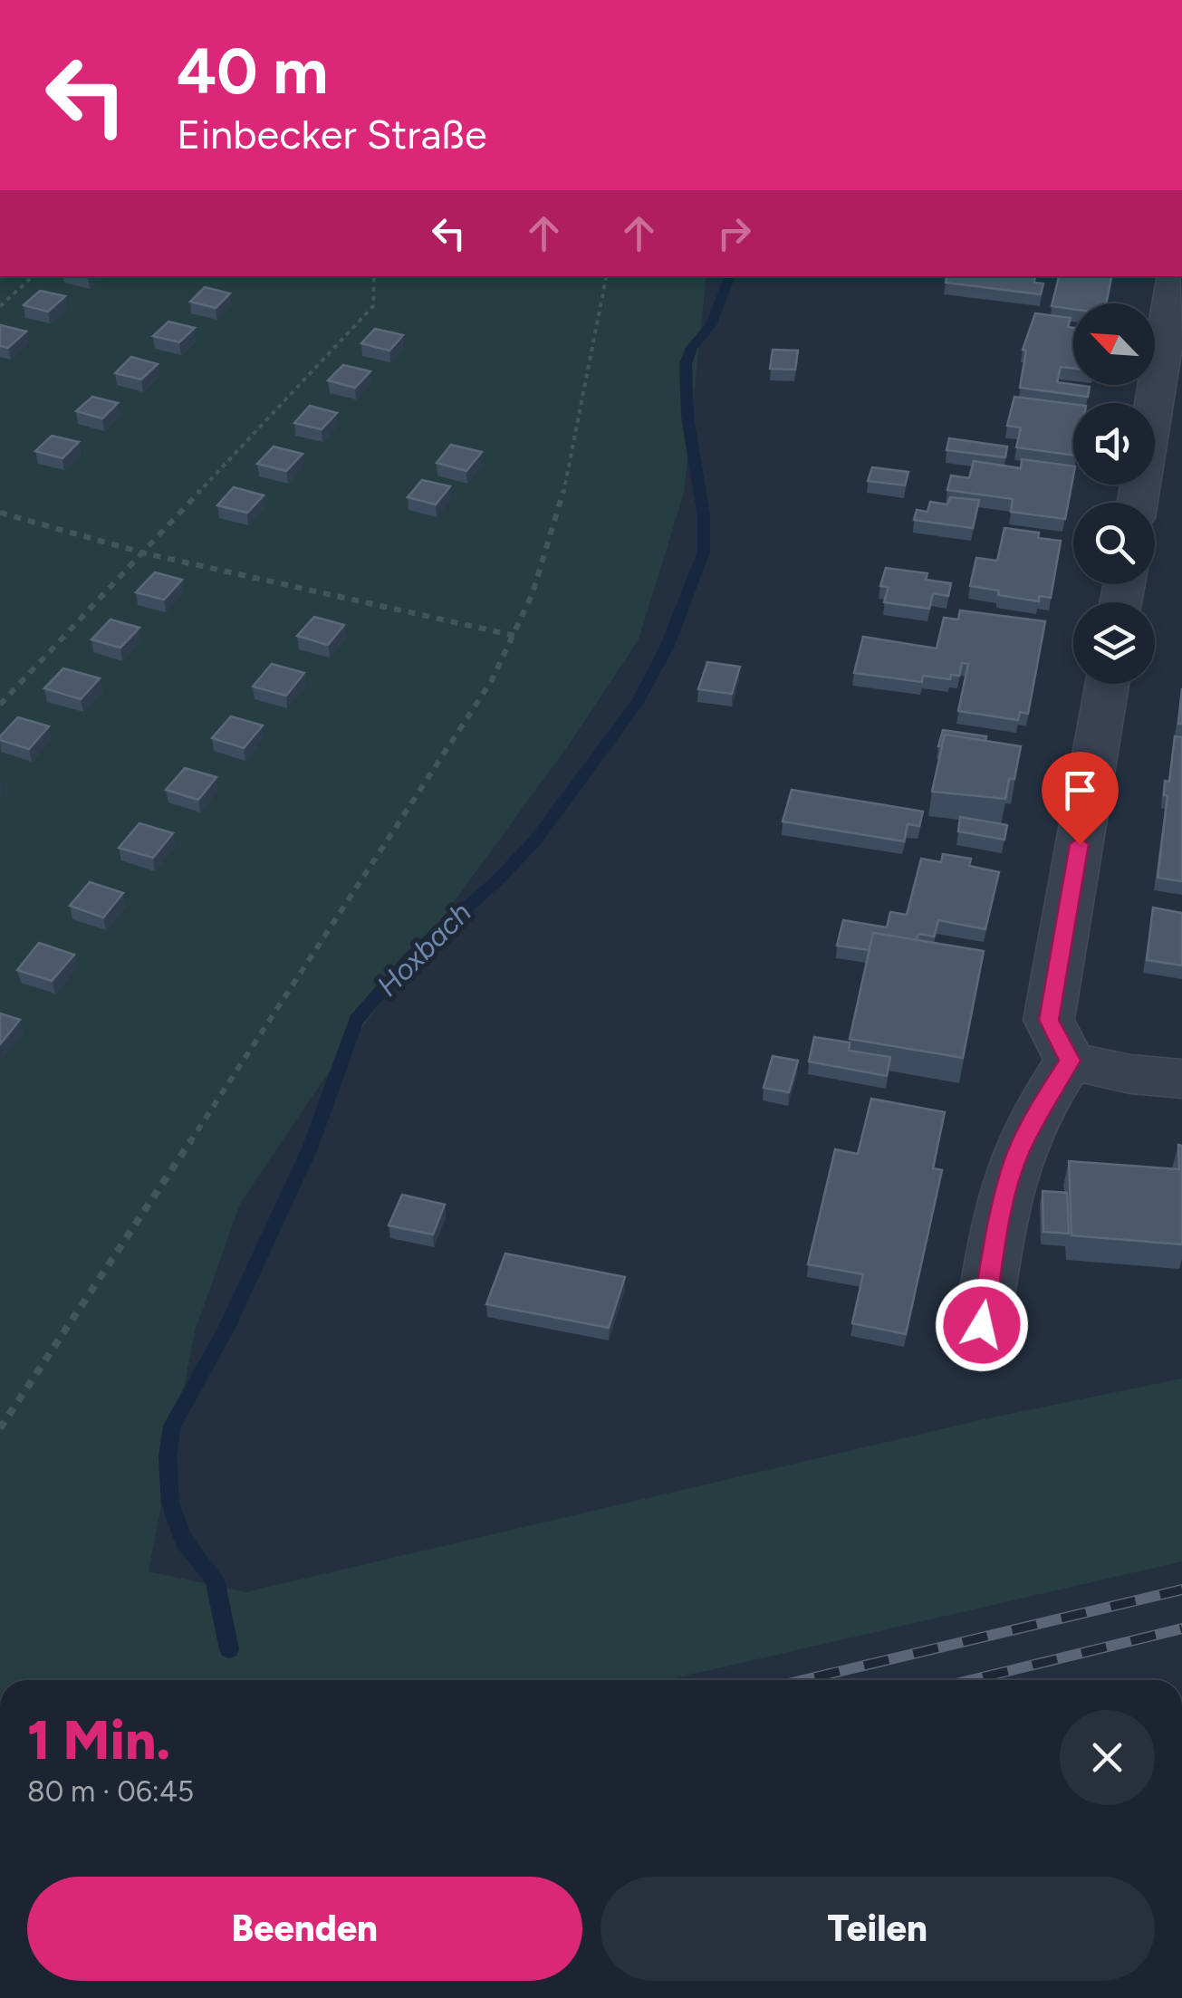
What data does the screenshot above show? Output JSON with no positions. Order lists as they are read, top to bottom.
{
  "water": ["Hoxbach"],
  "north": "top left",
  "page": {
    "turn": ["40 m", "Einbecker Straße"],
    "heading": ["1 Min.", "80 m · 06:45"],
    "buttons": ["Beenden", "Teilen"]
  }
}
